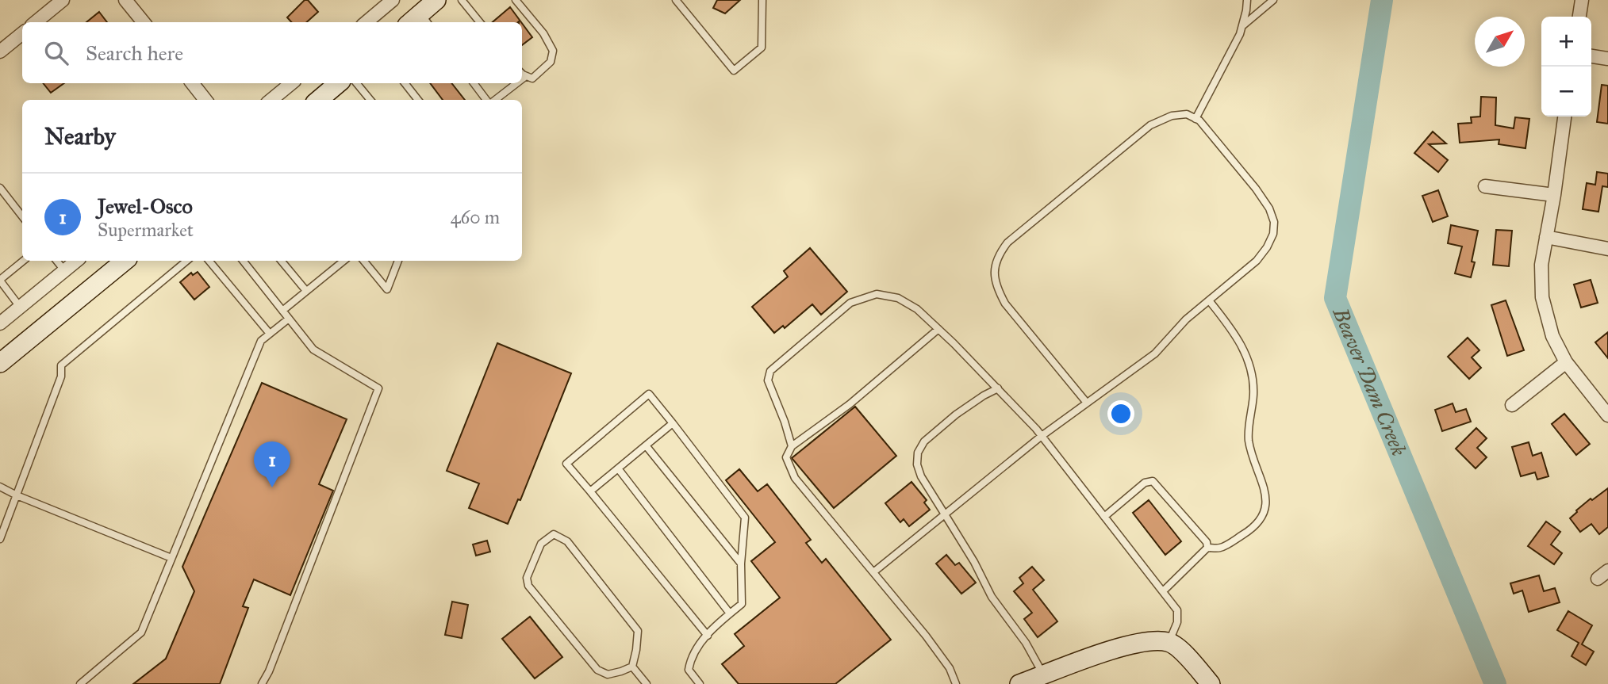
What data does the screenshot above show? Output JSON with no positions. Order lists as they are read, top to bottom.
{
  "water": ["Beaver Dam Creek"],
  "north": "top right",
  "page": {
    "map_buttons": ["+", "−"],
    "search": "Search here",
    "heading": "Nearby",
    "list": [
      {
        "mark": "1",
        "name": "Jewel-Osco",
        "note": "Supermarket",
        "value": "460 m"
      }
    ],
    "pins": "1"
  }
}
